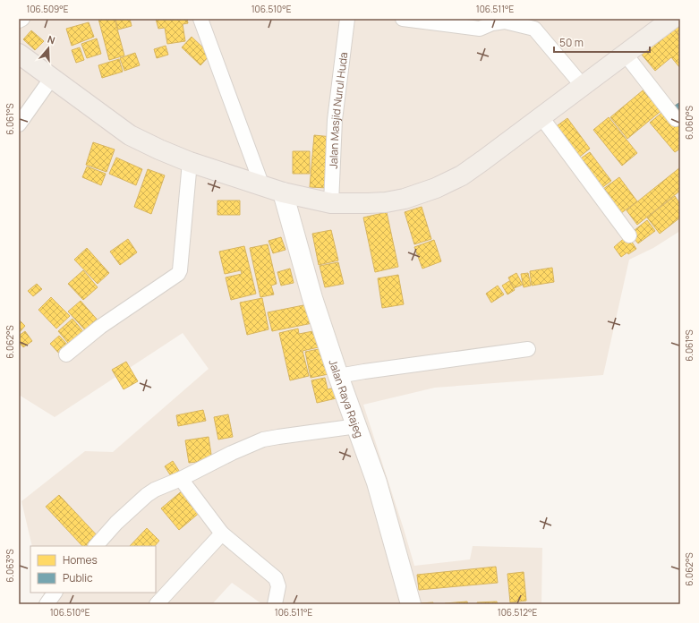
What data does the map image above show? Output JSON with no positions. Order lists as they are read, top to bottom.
{
  "streets": {
    "main road": ["Jalan Raya Rajeg"],
    "street": ["Jalan Masjid Nurul Huda"]
  },
  "legend": ["Homes", "Public"],
  "scale_bar": "50 m",
  "north": "top",
  "coordinates": [
    "106.509°E",
    "106.510°E",
    "106.511°E",
    "6.061°S",
    "6.060°S",
    "6.062°S",
    "6.063°S",
    "106.512°E"
  ]
}
